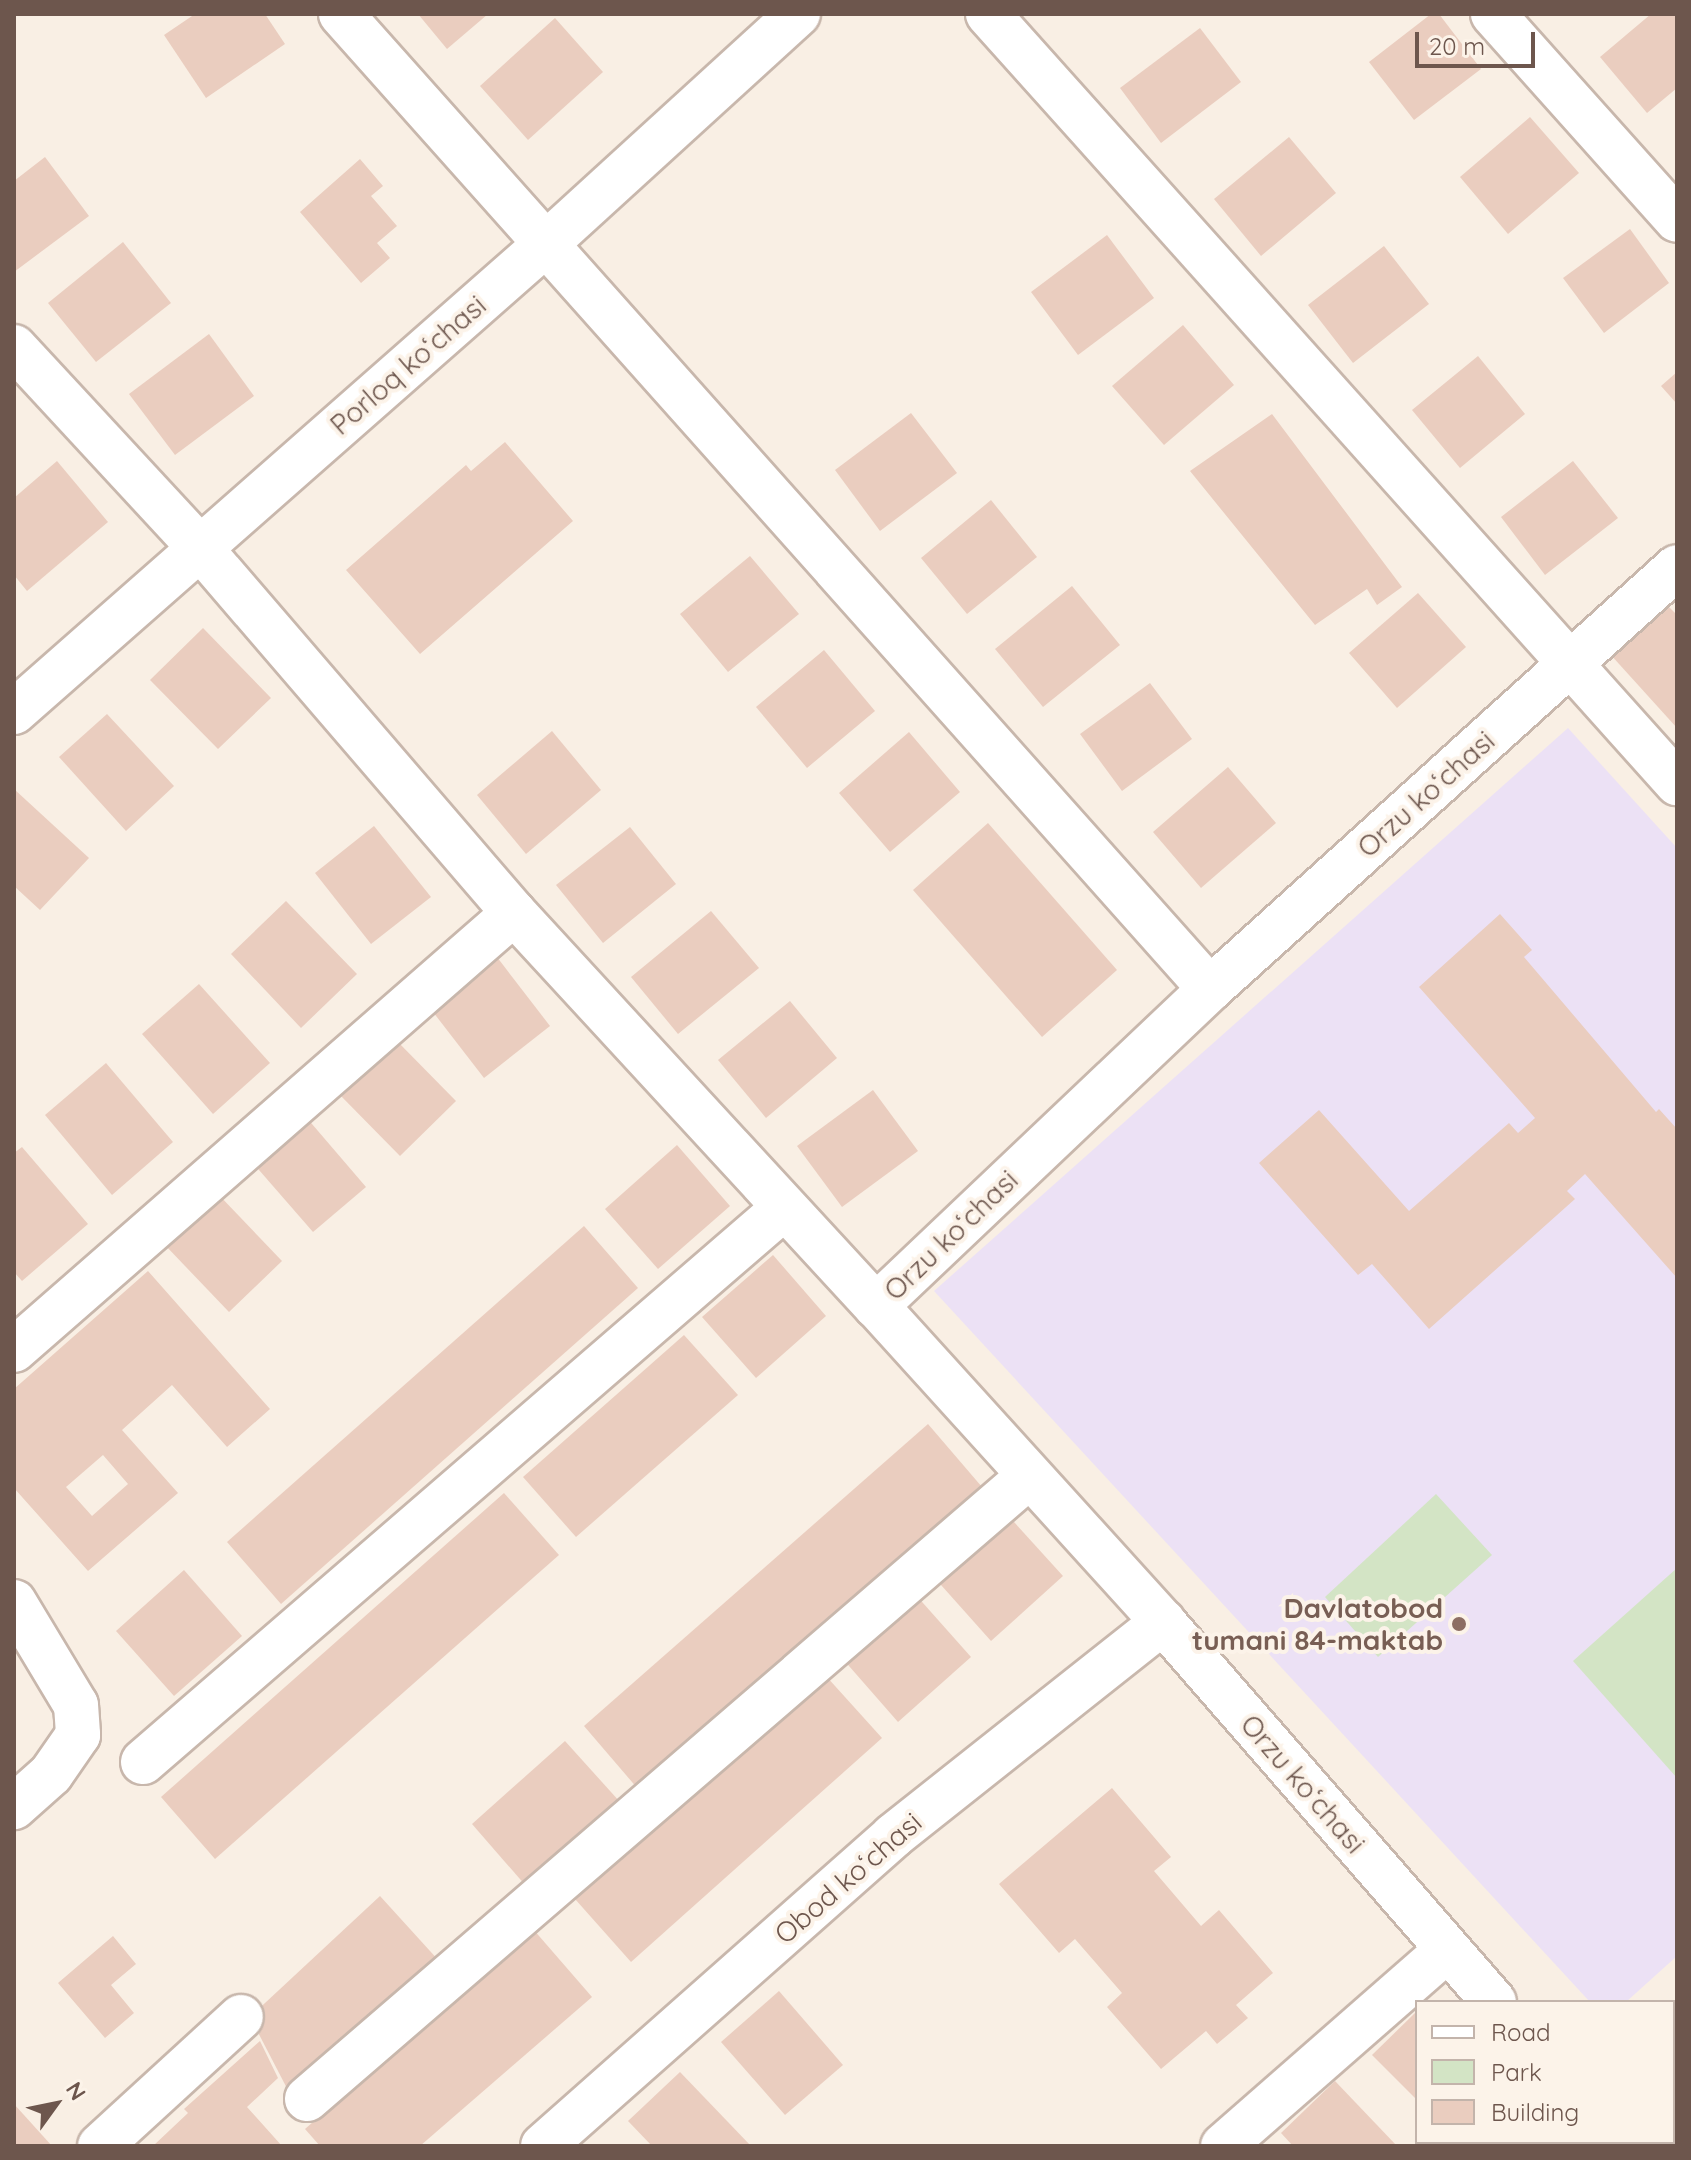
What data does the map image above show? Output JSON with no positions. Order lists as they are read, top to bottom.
{
  "streets": {
    "street": ["Porloq koʻchasi", "Orzu koʻchasi", "Obod koʻchasi"]
  },
  "crossings": [
    ["Orzu koʻchasi", "Obod koʻchasi"]
  ],
  "places": ["Davlatobod tumani 84-maktab"],
  "legend": ["Road", "Park", "Building"],
  "scale_bar": "20 m",
  "north": "top right"
}
